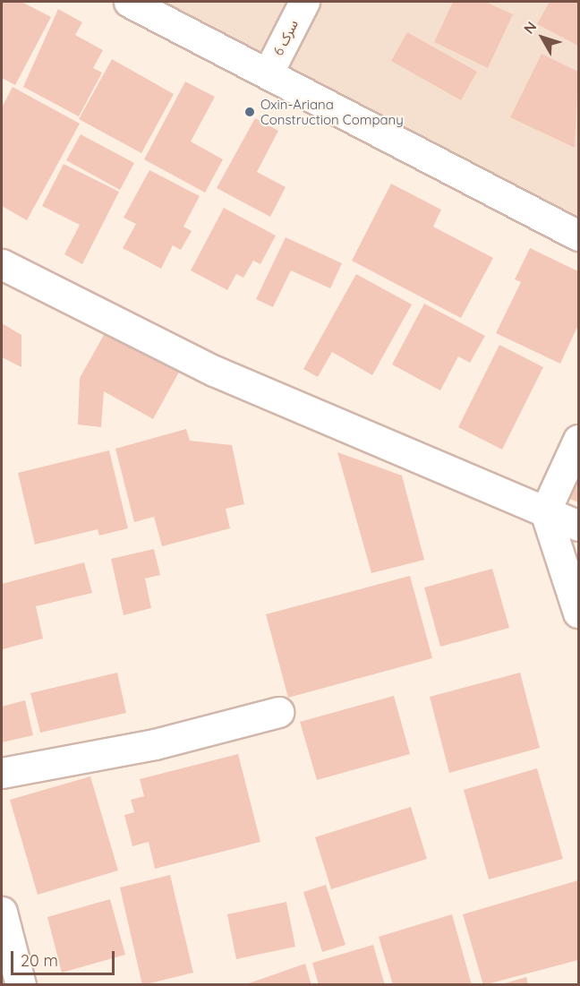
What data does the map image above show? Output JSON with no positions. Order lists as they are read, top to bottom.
{
  "streets": {
    "street": ["سرک 6"]
  },
  "places": ["Oxin-Ariana Construction Company"],
  "scale_bar": "20 m",
  "north": "top left"
}
